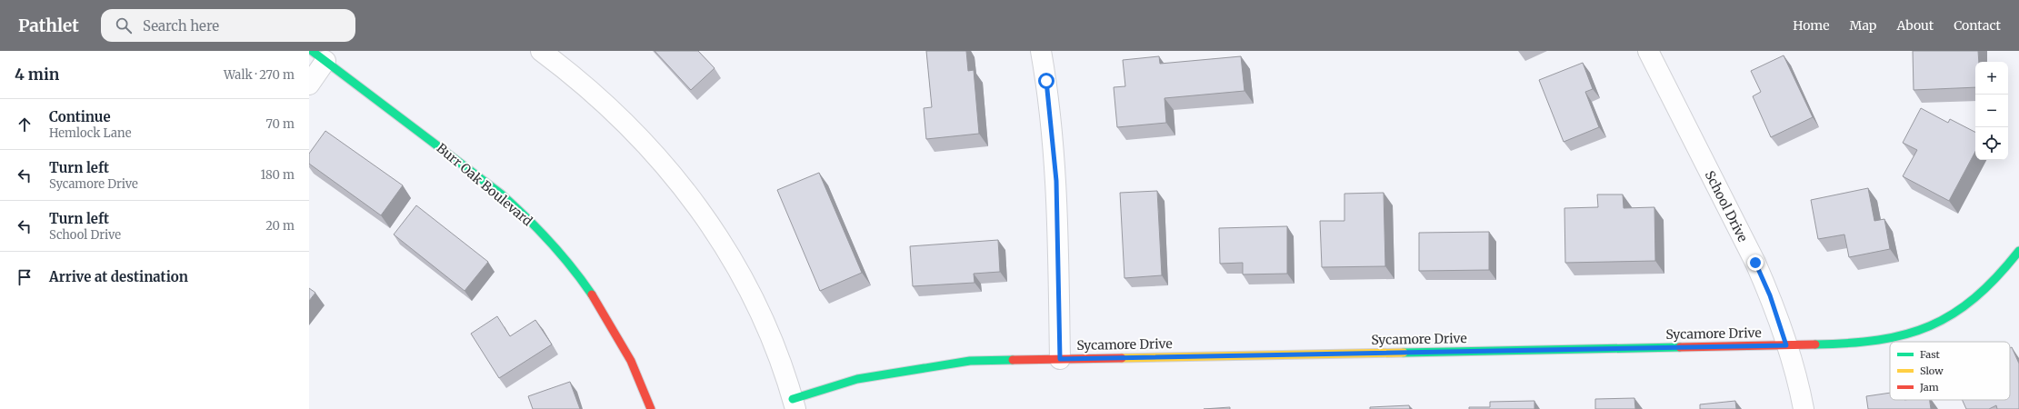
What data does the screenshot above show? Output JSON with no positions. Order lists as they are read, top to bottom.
{
  "streets": {
    "street": ["Burr Oak Boulevard", "School Drive", "Sycamore Drive"]
  },
  "crossings": [
    ["School Drive", "Sycamore Drive"]
  ],
  "legend": ["Fast", "Slow", "Jam"],
  "page": {
    "header": "Pathlet",
    "search": "Search here",
    "nav": [
      "Home",
      "Map",
      "About",
      "Contact"
    ],
    "heading": ["4 min", "Walk · 270 m"],
    "map_buttons": ["+", "−"],
    "list": [
      ["Continue", "Hemlock Lane", "70 m"],
      ["Turn left", "Sycamore Drive", "180 m"],
      ["Turn left", "School Drive", "20 m"],
      "Arrive at destination"
    ]
  }
}
